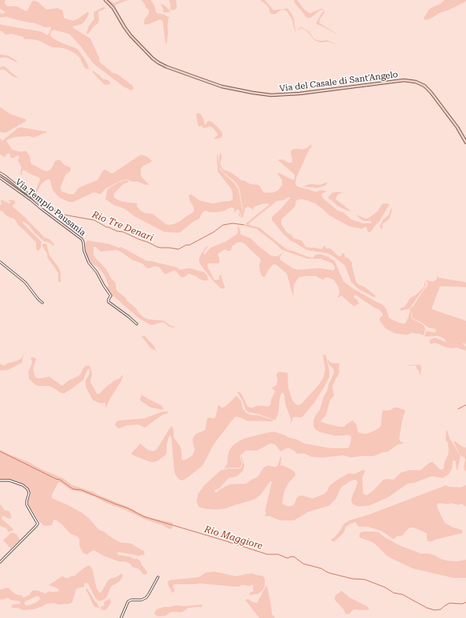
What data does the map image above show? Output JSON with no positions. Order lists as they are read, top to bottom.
{
  "streets": {
    "main road": ["Via del Casale di Sant'Angelo"],
    "street": ["Via Tempio Pausania"]
  },
  "water": ["Rio Tre Denari", "Rio Maggiore"]
}
